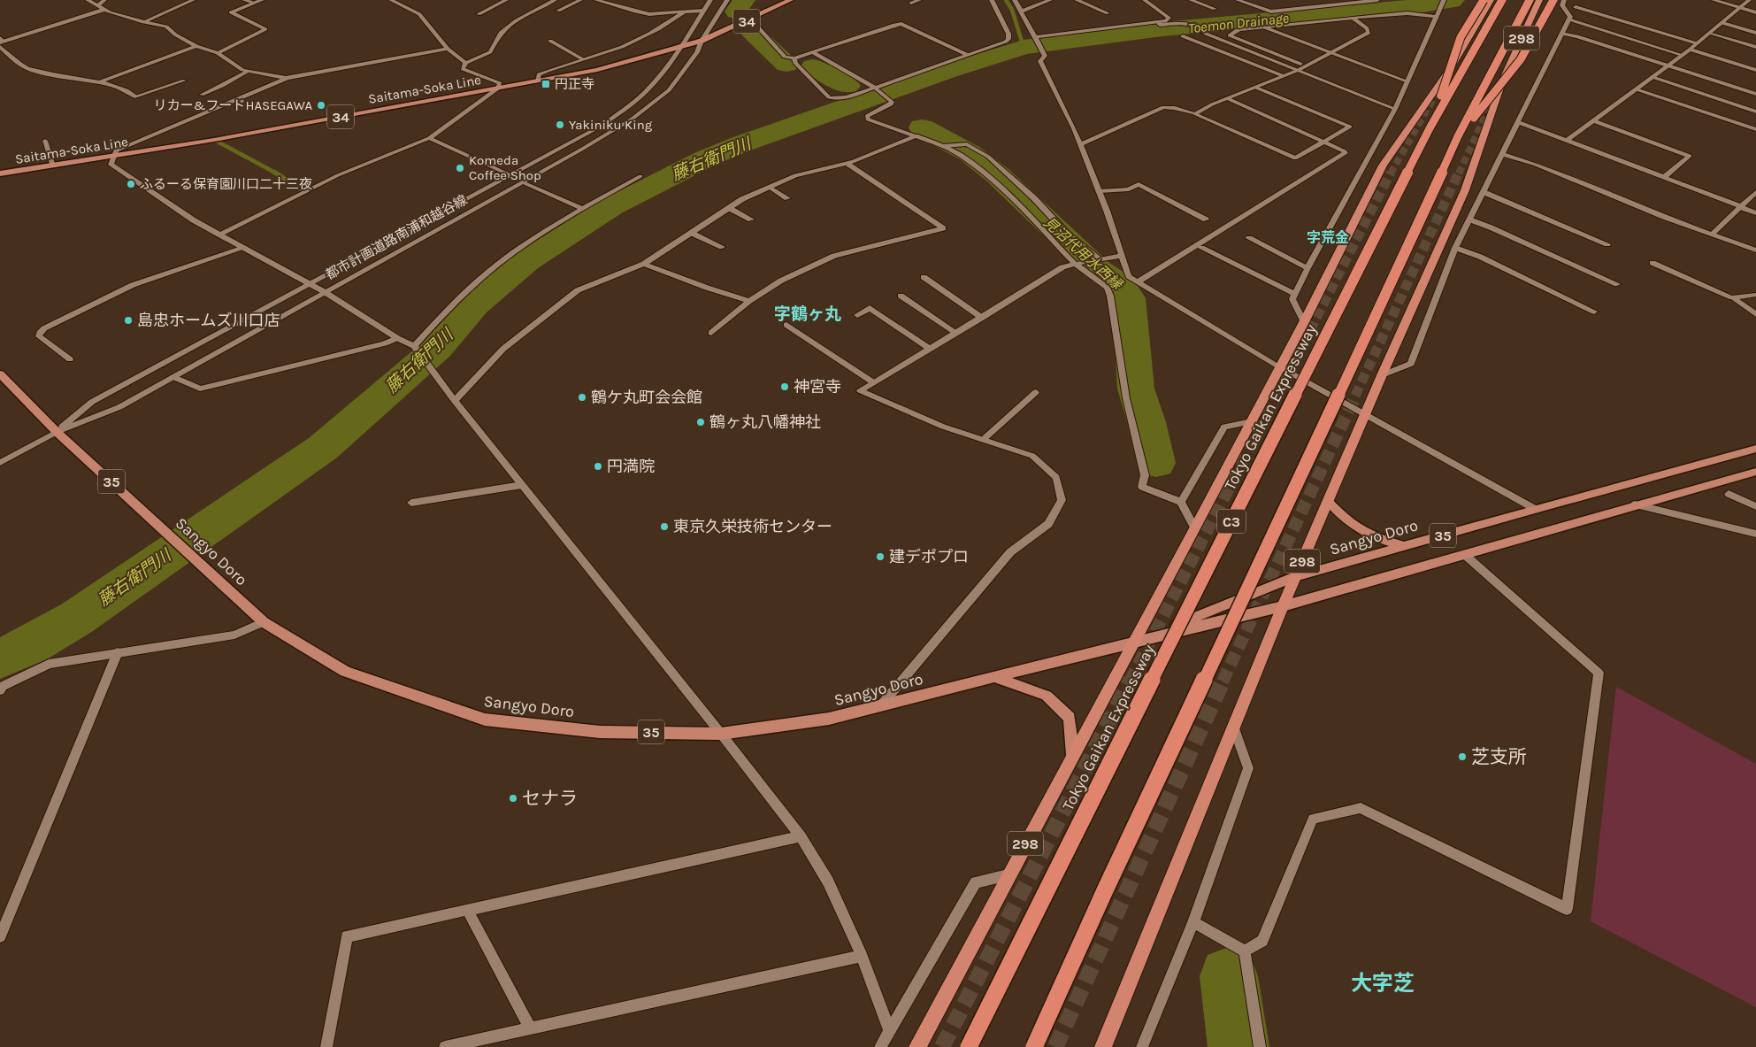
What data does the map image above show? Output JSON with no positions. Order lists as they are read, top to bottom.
{
  "streets": {
    "highway": ["298", "Tokyo Gaikan Expressway", "C3"],
    "main road": [
      "34",
      "Saitama-Soka Line",
      "35",
      "Sangyo Doro"
    ],
    "street": ["都市計画道路南浦和越谷線"]
  },
  "crossings": [
    ["298", "Sangyo Doro"],
    ["Saitama-Soka Line", "都市計画道路南浦和越谷線"],
    ["都市計画道路南浦和越谷線", "Sangyo Doro"]
  ],
  "districts": ["字荒金", "字鶴ヶ丸", "大字芝"],
  "water": ["Toemon Drainage", "藤右衛門川", "見沼代用水西縁"],
  "places": {
    "transit": ["円正寺"],
    "other": [
      "リカー&フードHASEGAWA",
      "Yakiniku King",
      "Komeda Coffee Shop",
      "ふるーる保育園川口二十三夜",
      "島忠ホームズ川口店",
      "神宮寺",
      "鶴ケ丸町会会館",
      "鶴ヶ丸八幡神社",
      "円満院",
      "東京久栄技術センター",
      "建デポプロ",
      "芝支所",
      "セナラ"
    ]
  }
}
